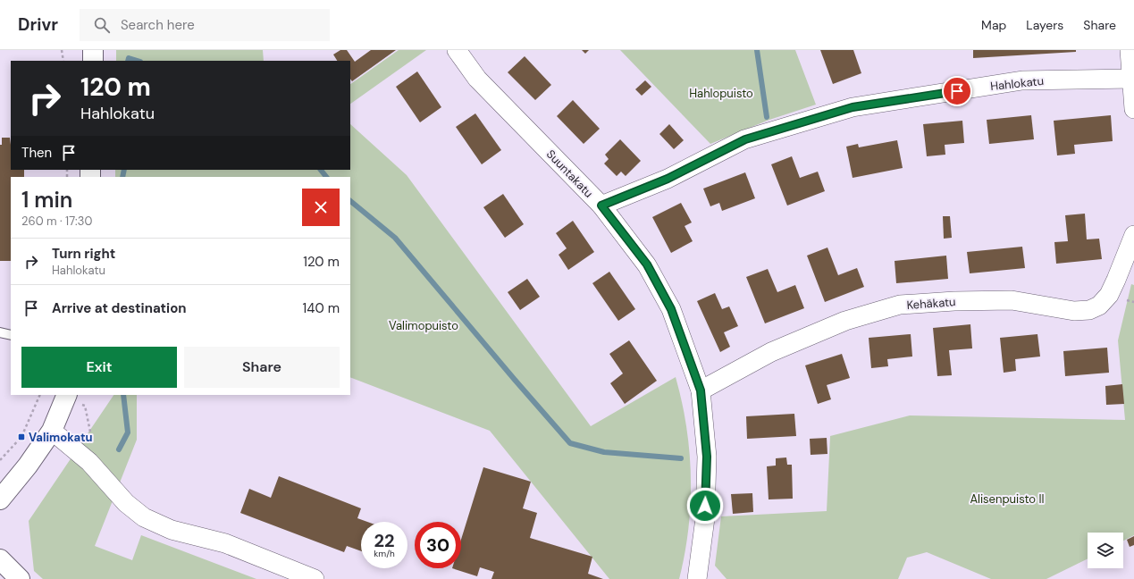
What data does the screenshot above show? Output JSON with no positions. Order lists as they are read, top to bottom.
{
  "streets": {
    "street": ["Hahlokatu", "Suuntakatu", "Kehäkatu"]
  },
  "crossings": [
    ["Hahlokatu", "Suuntakatu"],
    ["Suuntakatu", "Kehäkatu"]
  ],
  "parks": ["Hahlopuisto", "Valimopuisto", "Alisenpuisto II"],
  "places": {
    "transit": ["Valimokatu"]
  },
  "page": {
    "header": "Drivr",
    "search": "Search here",
    "nav": ["Map", "Layers", "Share"],
    "turn": ["120 m", "Hahlokatu"],
    "then": "Then",
    "heading": ["1 min", "260 m · 17:30"],
    "list": [
      {
        "name": "Turn right",
        "note": "Hahlokatu",
        "value": "120 m"
      },
      {
        "name": "Arrive at destination",
        "value": "140 m"
      }
    ],
    "buttons": ["Exit", "Share"],
    "speed": "22 km/h",
    "limit": "30"
  }
}
